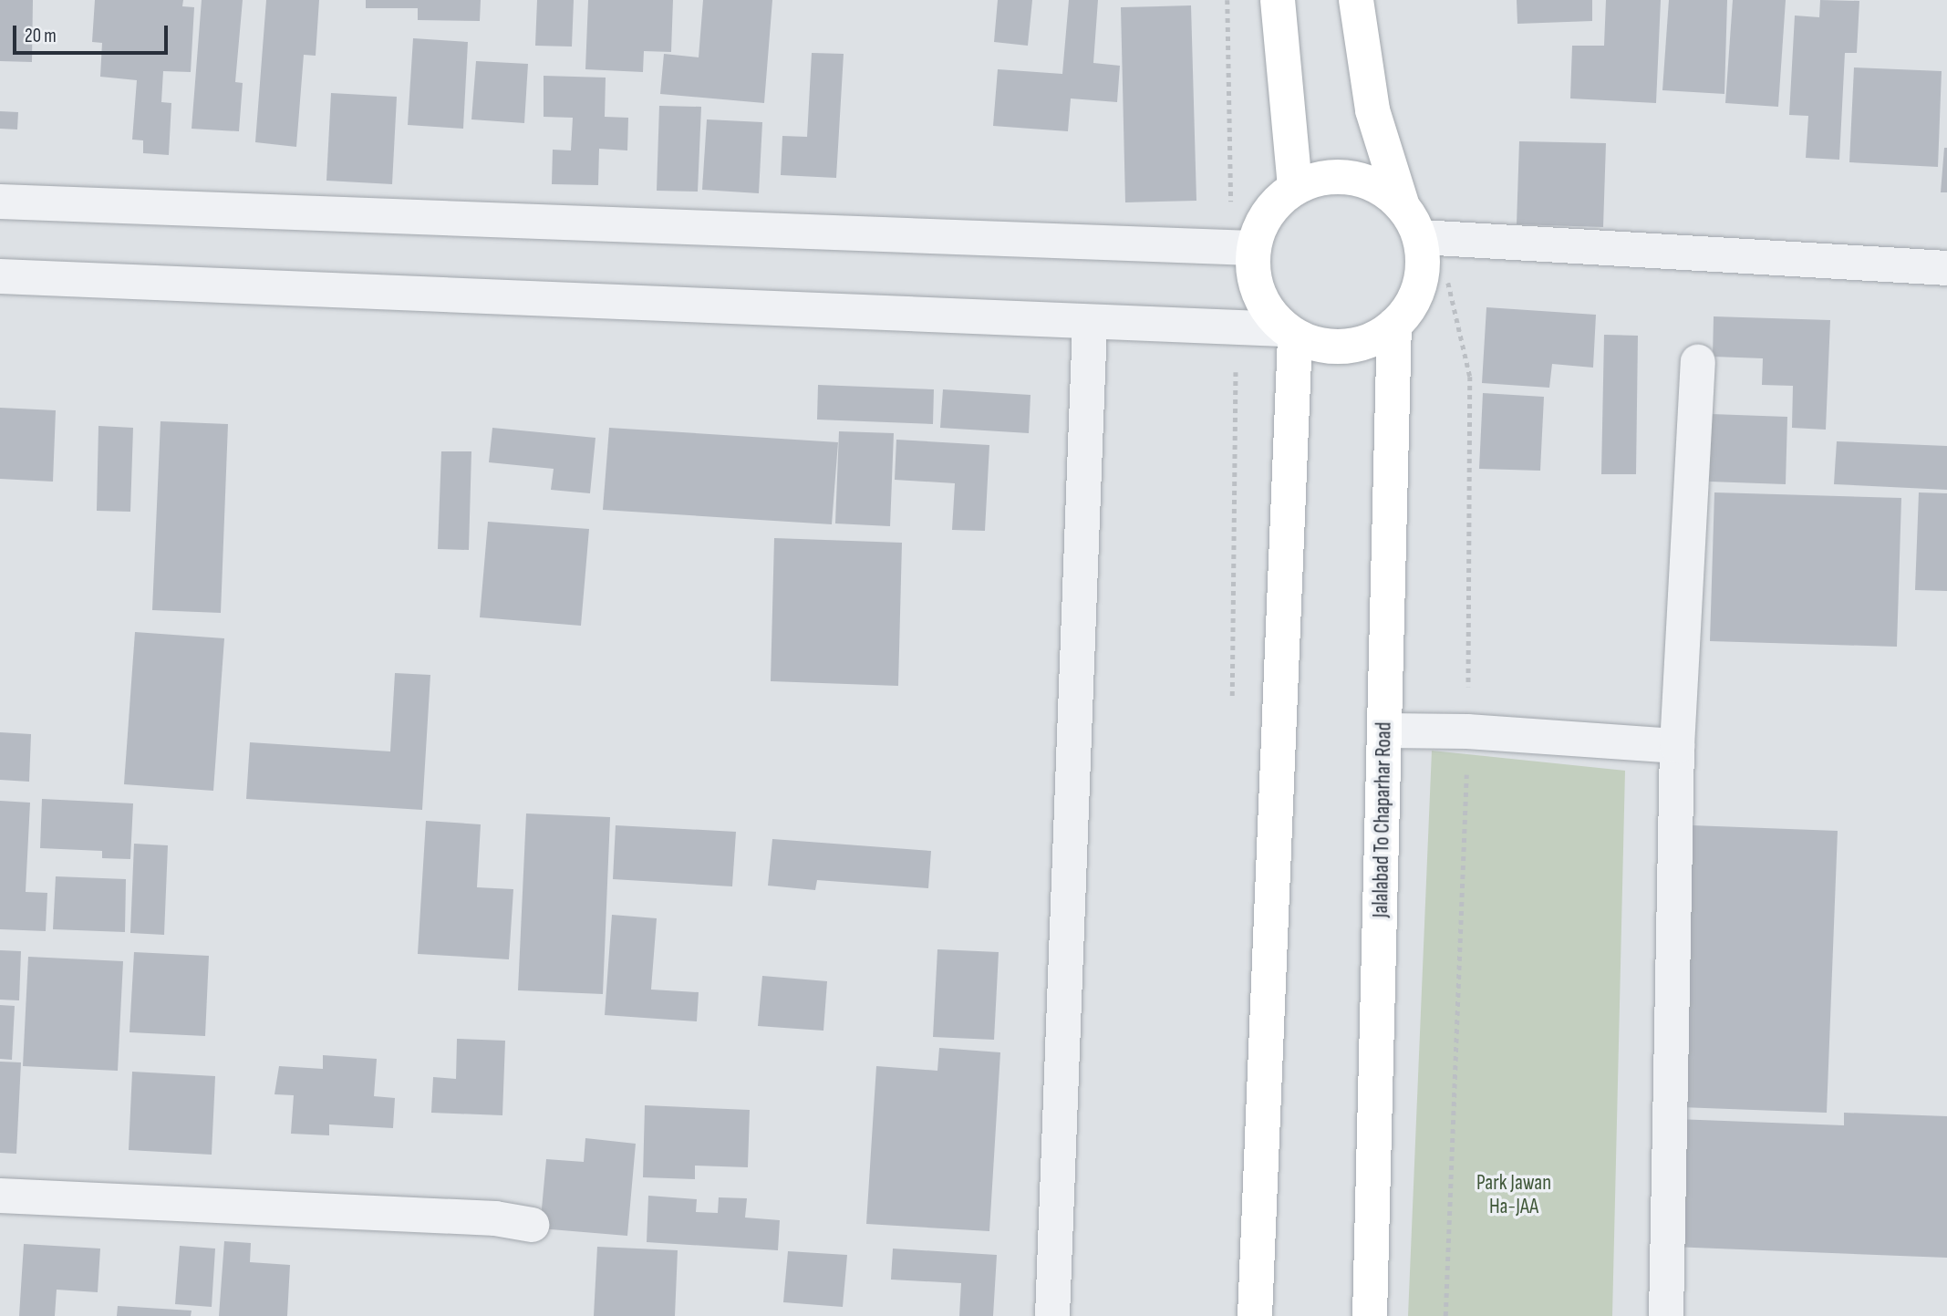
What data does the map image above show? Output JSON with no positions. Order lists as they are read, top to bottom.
{
  "streets": {
    "main road": ["Jalalabad To Chaparhar Road"]
  },
  "parks": ["Park Jawan Ha-JAA"],
  "scale_bar": "20 m"
}
